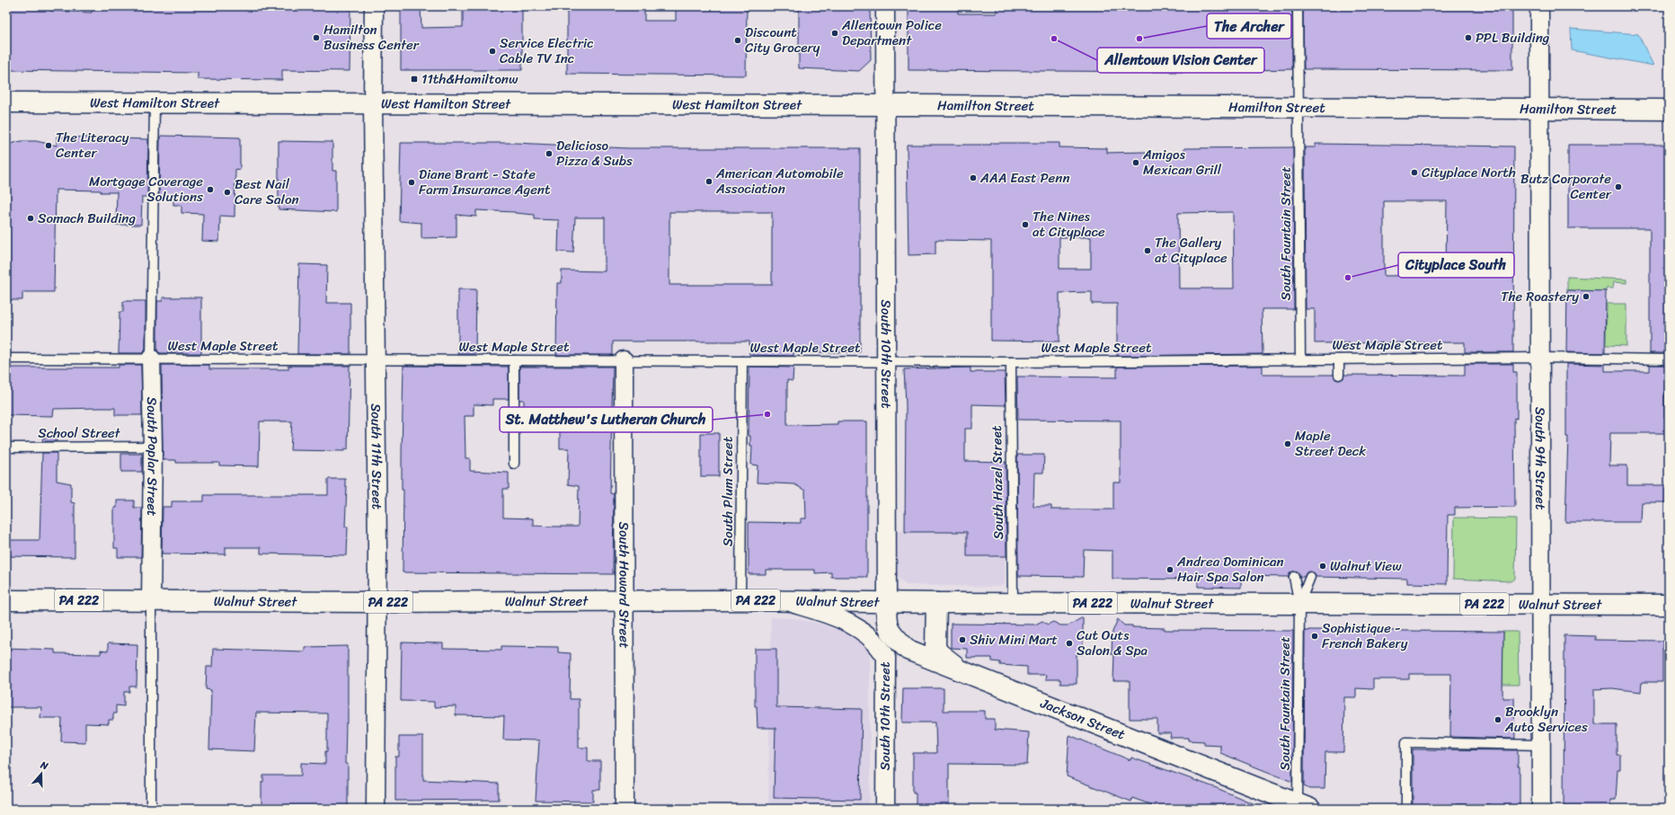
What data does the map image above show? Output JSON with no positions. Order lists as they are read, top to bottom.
{
  "streets": {
    "main road": [
      "West Hamilton Street",
      "Hamilton Street",
      "PA 222",
      "Walnut Street",
      "Jackson Street"
    ],
    "street": [
      "South 10th Street",
      "South Poplar Street",
      "South 11th Street",
      "South 9th Street",
      "South Howard Street"
    ],
    "lane": [
      "South Fountain Street",
      "West Maple Street",
      "School Street",
      "South Hazel Street",
      "South Plum Street"
    ]
  },
  "crossings": [
    ["West Hamilton Street", "Hamilton Street"],
    ["West Hamilton Street", "South 10th Street"],
    ["West Hamilton Street", "South Poplar Street"],
    ["West Hamilton Street", "South 11th Street"],
    ["Hamilton Street", "South Fountain Street"],
    ["Hamilton Street", "South 10th Street"],
    ["Hamilton Street", "South 9th Street"],
    ["South Fountain Street", "West Maple Street"],
    ["South Fountain Street", "Walnut Street"],
    ["South Fountain Street", "Jackson Street"],
    ["West Maple Street", "South 10th Street"],
    ["West Maple Street", "South Poplar Street"],
    ["West Maple Street", "South 11th Street"],
    ["West Maple Street", "South 9th Street"],
    ["West Maple Street", "South Hazel Street"],
    ["West Maple Street", "South Plum Street"],
    ["West Maple Street", "South Howard Street"],
    ["South 10th Street", "Walnut Street"],
    ["South 10th Street", "Jackson Street"],
    ["School Street", "South Poplar Street"],
    ["South Poplar Street", "Walnut Street"],
    ["South 11th Street", "Walnut Street"],
    ["South 9th Street", "Walnut Street"],
    ["South Hazel Street", "Walnut Street"],
    ["South Plum Street", "Walnut Street"],
    ["South Howard Street", "Walnut Street"],
    ["Walnut Street", "Jackson Street"]
  ],
  "places": {
    "other": [
      "Allentown Police Department",
      "Hamilton Business Center",
      "PPL Building",
      "Allentown Vision Center",
      "The Archer",
      "Discount City Grocery",
      "Service Electric Cable TV Inc",
      "The Literacy Center",
      "Delicioso Pizza & Subs",
      "Amigos Mexican Grill",
      "Cityplace North",
      "AAA East Penn",
      "American Automobile Association",
      "Diane Brant - State Farm Insurance Agent",
      "Butz Corporate Center",
      "Mortgage Coverage Solutions",
      "Best Nail Care Salon",
      "Somach Building",
      "The Nines at Cityplace",
      "The Gallery at Cityplace",
      "Cityplace South",
      "The Roastery",
      "St. Matthew's Lutheran Church",
      "Maple Street Deck",
      "Walnut View",
      "Andrea Dominican Hair Spa Salon",
      "Sophistique - French Bakery",
      "Shiv Mini Mart",
      "Cut Outs Salon & Spa",
      "Brooklyn Auto Services"
    ],
    "transit": ["11th&Hamiltonw"]
  },
  "north": "top"
}
